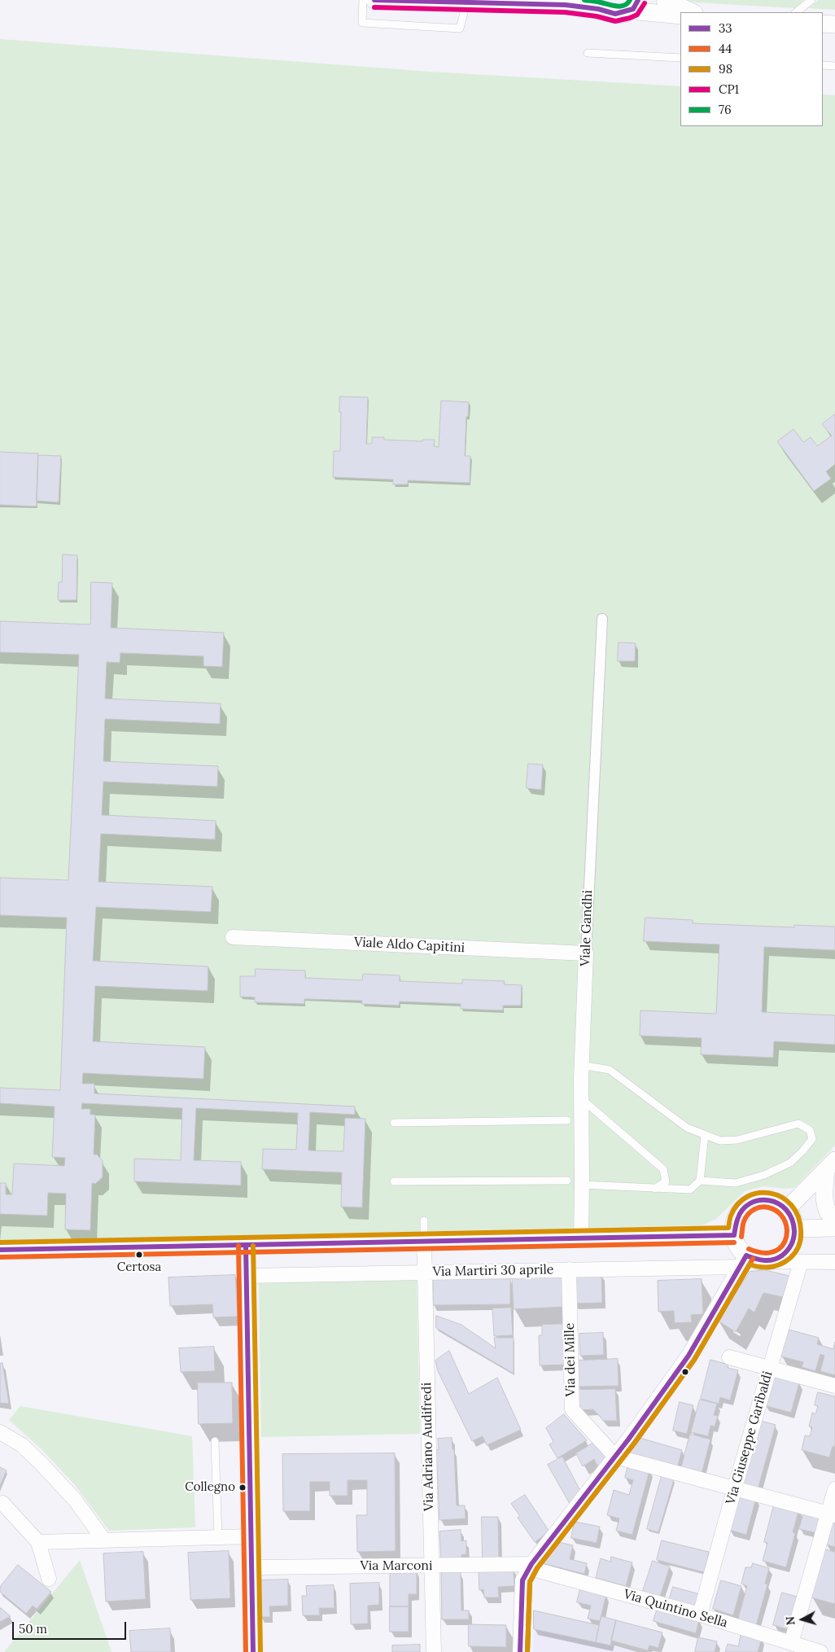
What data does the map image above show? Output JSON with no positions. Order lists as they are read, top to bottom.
{
  "streets": {
    "street": [
      "Viale Gandhi",
      "Viale Aldo Capitini",
      "Via Martiri 30 aprile",
      "Via dei Mille",
      "Via Giuseppe Garibaldi",
      "Via Adriano Audifredi",
      "Via Marconi",
      "Via Quintino Sella"
    ]
  },
  "crossings": [
    ["Viale Gandhi", "Viale Aldo Capitini"],
    ["Via Martiri 30 aprile", "Via dei Mille"],
    ["Via Martiri 30 aprile", "Via Adriano Audifredi"],
    ["Via Giuseppe Garibaldi", "Via Quintino Sella"],
    ["Via Adriano Audifredi", "Via Marconi"],
    ["Via Marconi", "Via Quintino Sella"]
  ],
  "places": ["Certosa", "Collegno"],
  "lines": [
    "transit line 33",
    "transit line 76",
    "transit line CP1",
    "transit line 98",
    "transit line 44"
  ],
  "legend": [
    "33",
    "44",
    "98",
    "CP1",
    "76"
  ],
  "scale_bar": "50 m",
  "north": "left"
}
